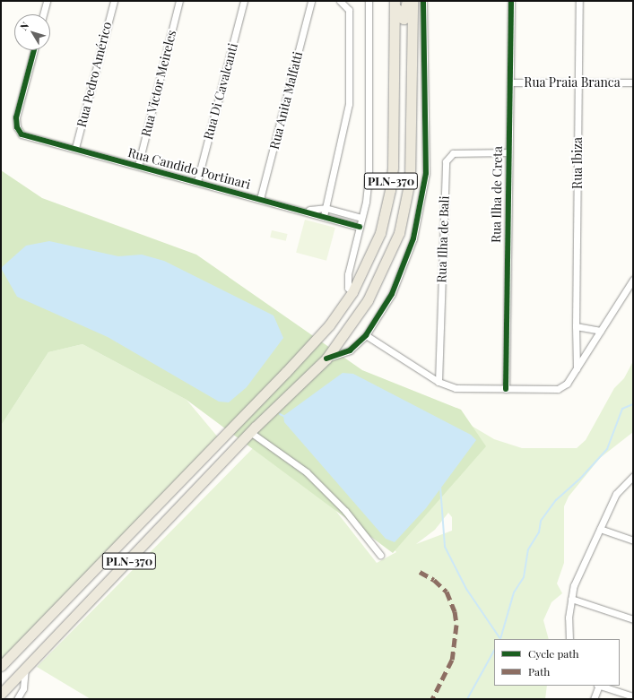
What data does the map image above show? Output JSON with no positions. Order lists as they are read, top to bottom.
{
  "streets": {
    "main road": ["PLN-370"],
    "street": [
      "Rua Pedro Américo",
      "Rua Praia Branca",
      "Rua Victor Meireles",
      "Rua Di Cavalcanti",
      "Rua Anita Malfatti",
      "Rua Ibiza",
      "Rua Candido Portinari",
      "Rua Ilha de Creta",
      "Rua Ilha de Bali"
    ]
  },
  "crossings": [
    ["Rua Pedro Américo", "Rua Candido Portinari"],
    ["Rua Praia Branca", "Rua Ibiza"],
    ["Rua Praia Branca", "Rua Ilha de Creta"],
    ["Rua Victor Meireles", "Rua Candido Portinari"],
    ["Rua Di Cavalcanti", "Rua Candido Portinari"],
    ["Rua Anita Malfatti", "Rua Candido Portinari"],
    ["Rua Ilha de Creta", "Rua Ilha de Bali"]
  ],
  "legend": ["Cycle path", "Path"],
  "north": "top left"
}
